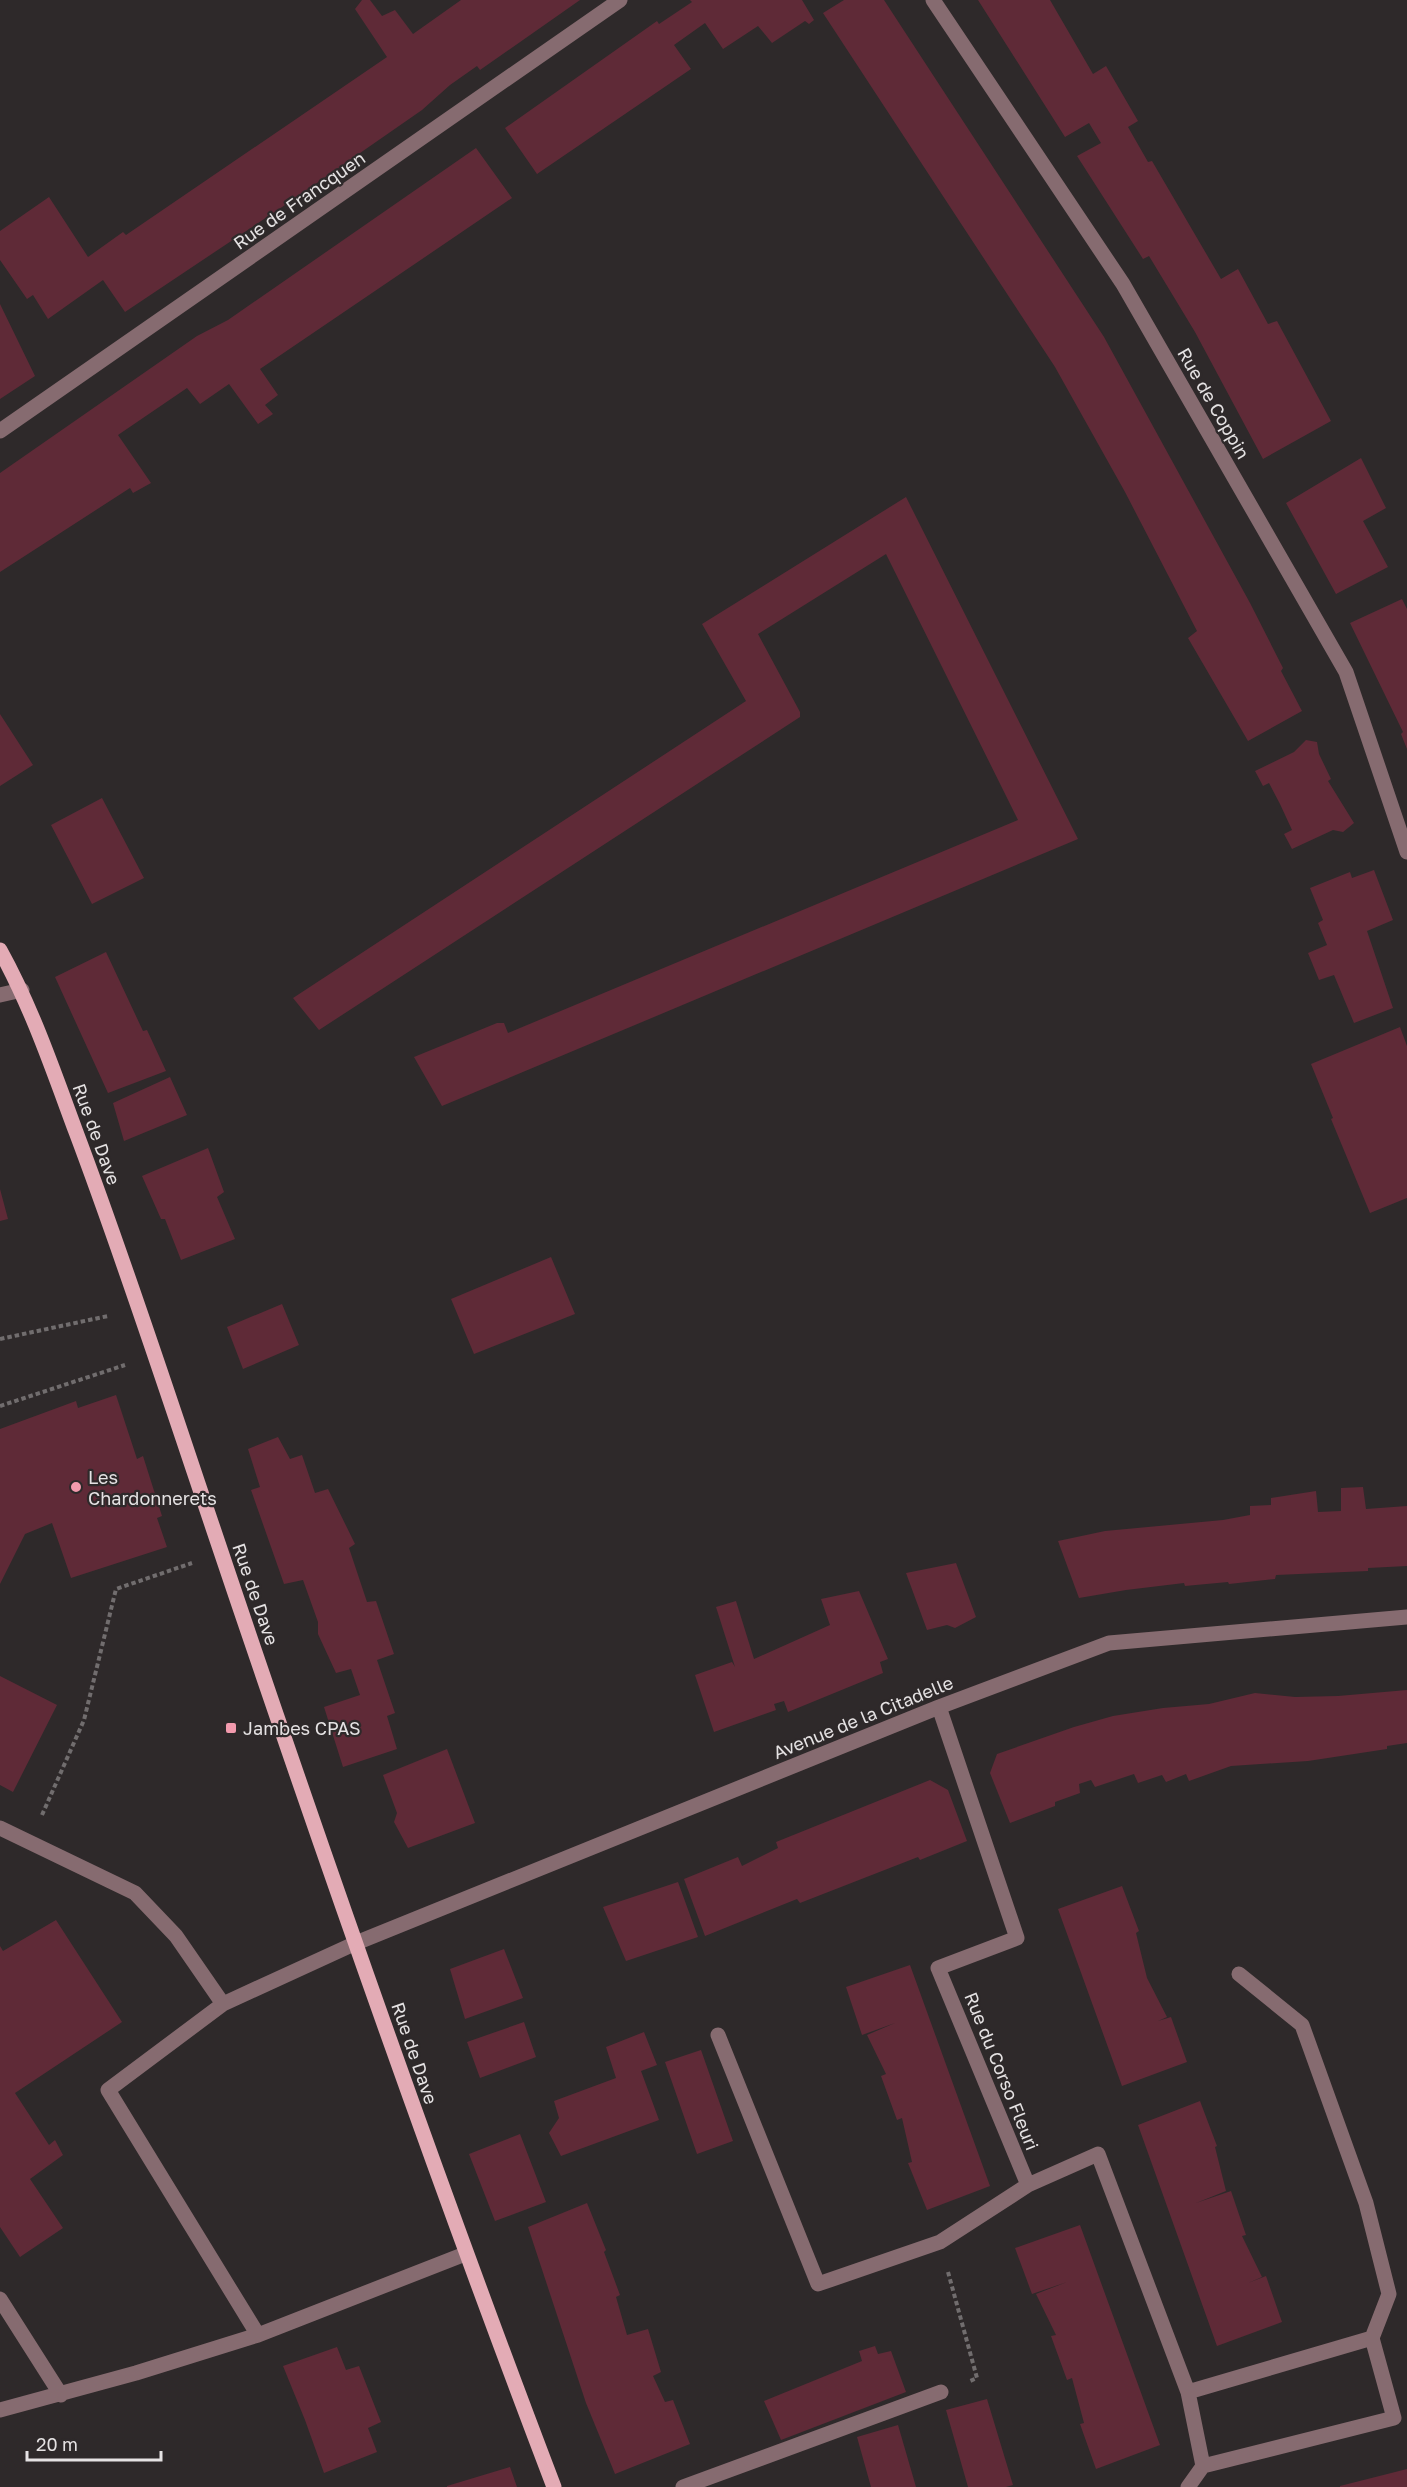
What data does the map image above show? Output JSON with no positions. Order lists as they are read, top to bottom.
{
  "streets": {
    "main road": ["Rue de Dave"],
    "street": [
      "Rue de Francquen",
      "Rue de Coppin",
      "Avenue de la Citadelle",
      "Rue du Corso Fleuri"
    ]
  },
  "crossings": [
    ["Rue de Dave", "Avenue de la Citadelle"],
    ["Avenue de la Citadelle", "Rue du Corso Fleuri"]
  ],
  "places": {
    "other": ["Les Chardonnerets"],
    "transit": ["Jambes CPAS"]
  },
  "scale_bar": "20 m"
}
